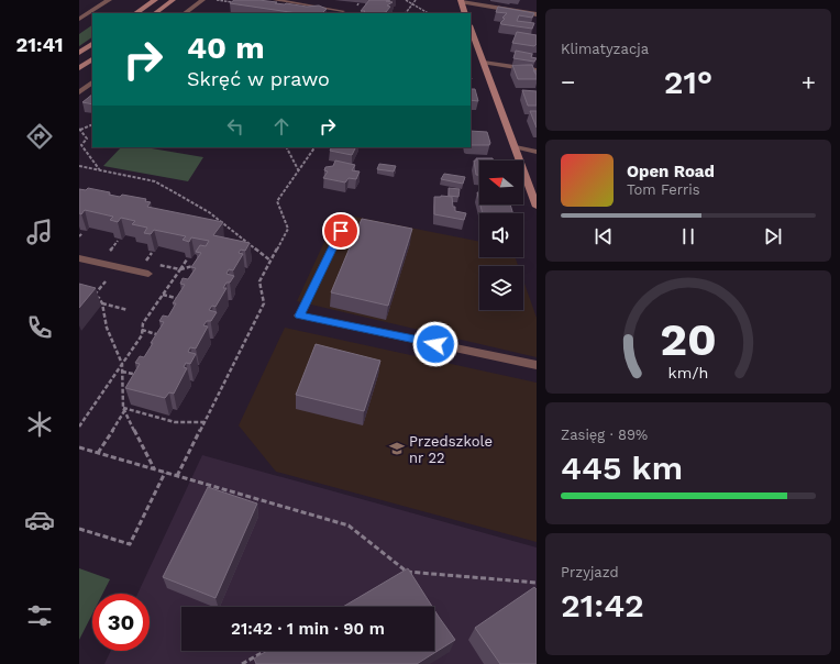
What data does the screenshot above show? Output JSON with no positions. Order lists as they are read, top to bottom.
{
  "places": {
    "school or university": ["Przedszkole nr 22"]
  },
  "north": "left",
  "page": {
    "tabs": "21:41",
    "tile": [
      "Klimatyzacja",
      ["Zasięg · 89%", "445 km"],
      ["Przyjazd", "21:42"]
    ],
    "turn": ["40 m", "Skręć w prawo"],
    "heat": ["−", "21°", "+"],
    "song": ["Open Road", "Tom Ferris"],
    "limit": "30",
    "trip": "21:42 · 1 min · 90 m",
    "gauge": ["20", "km/h"]
  }
}
